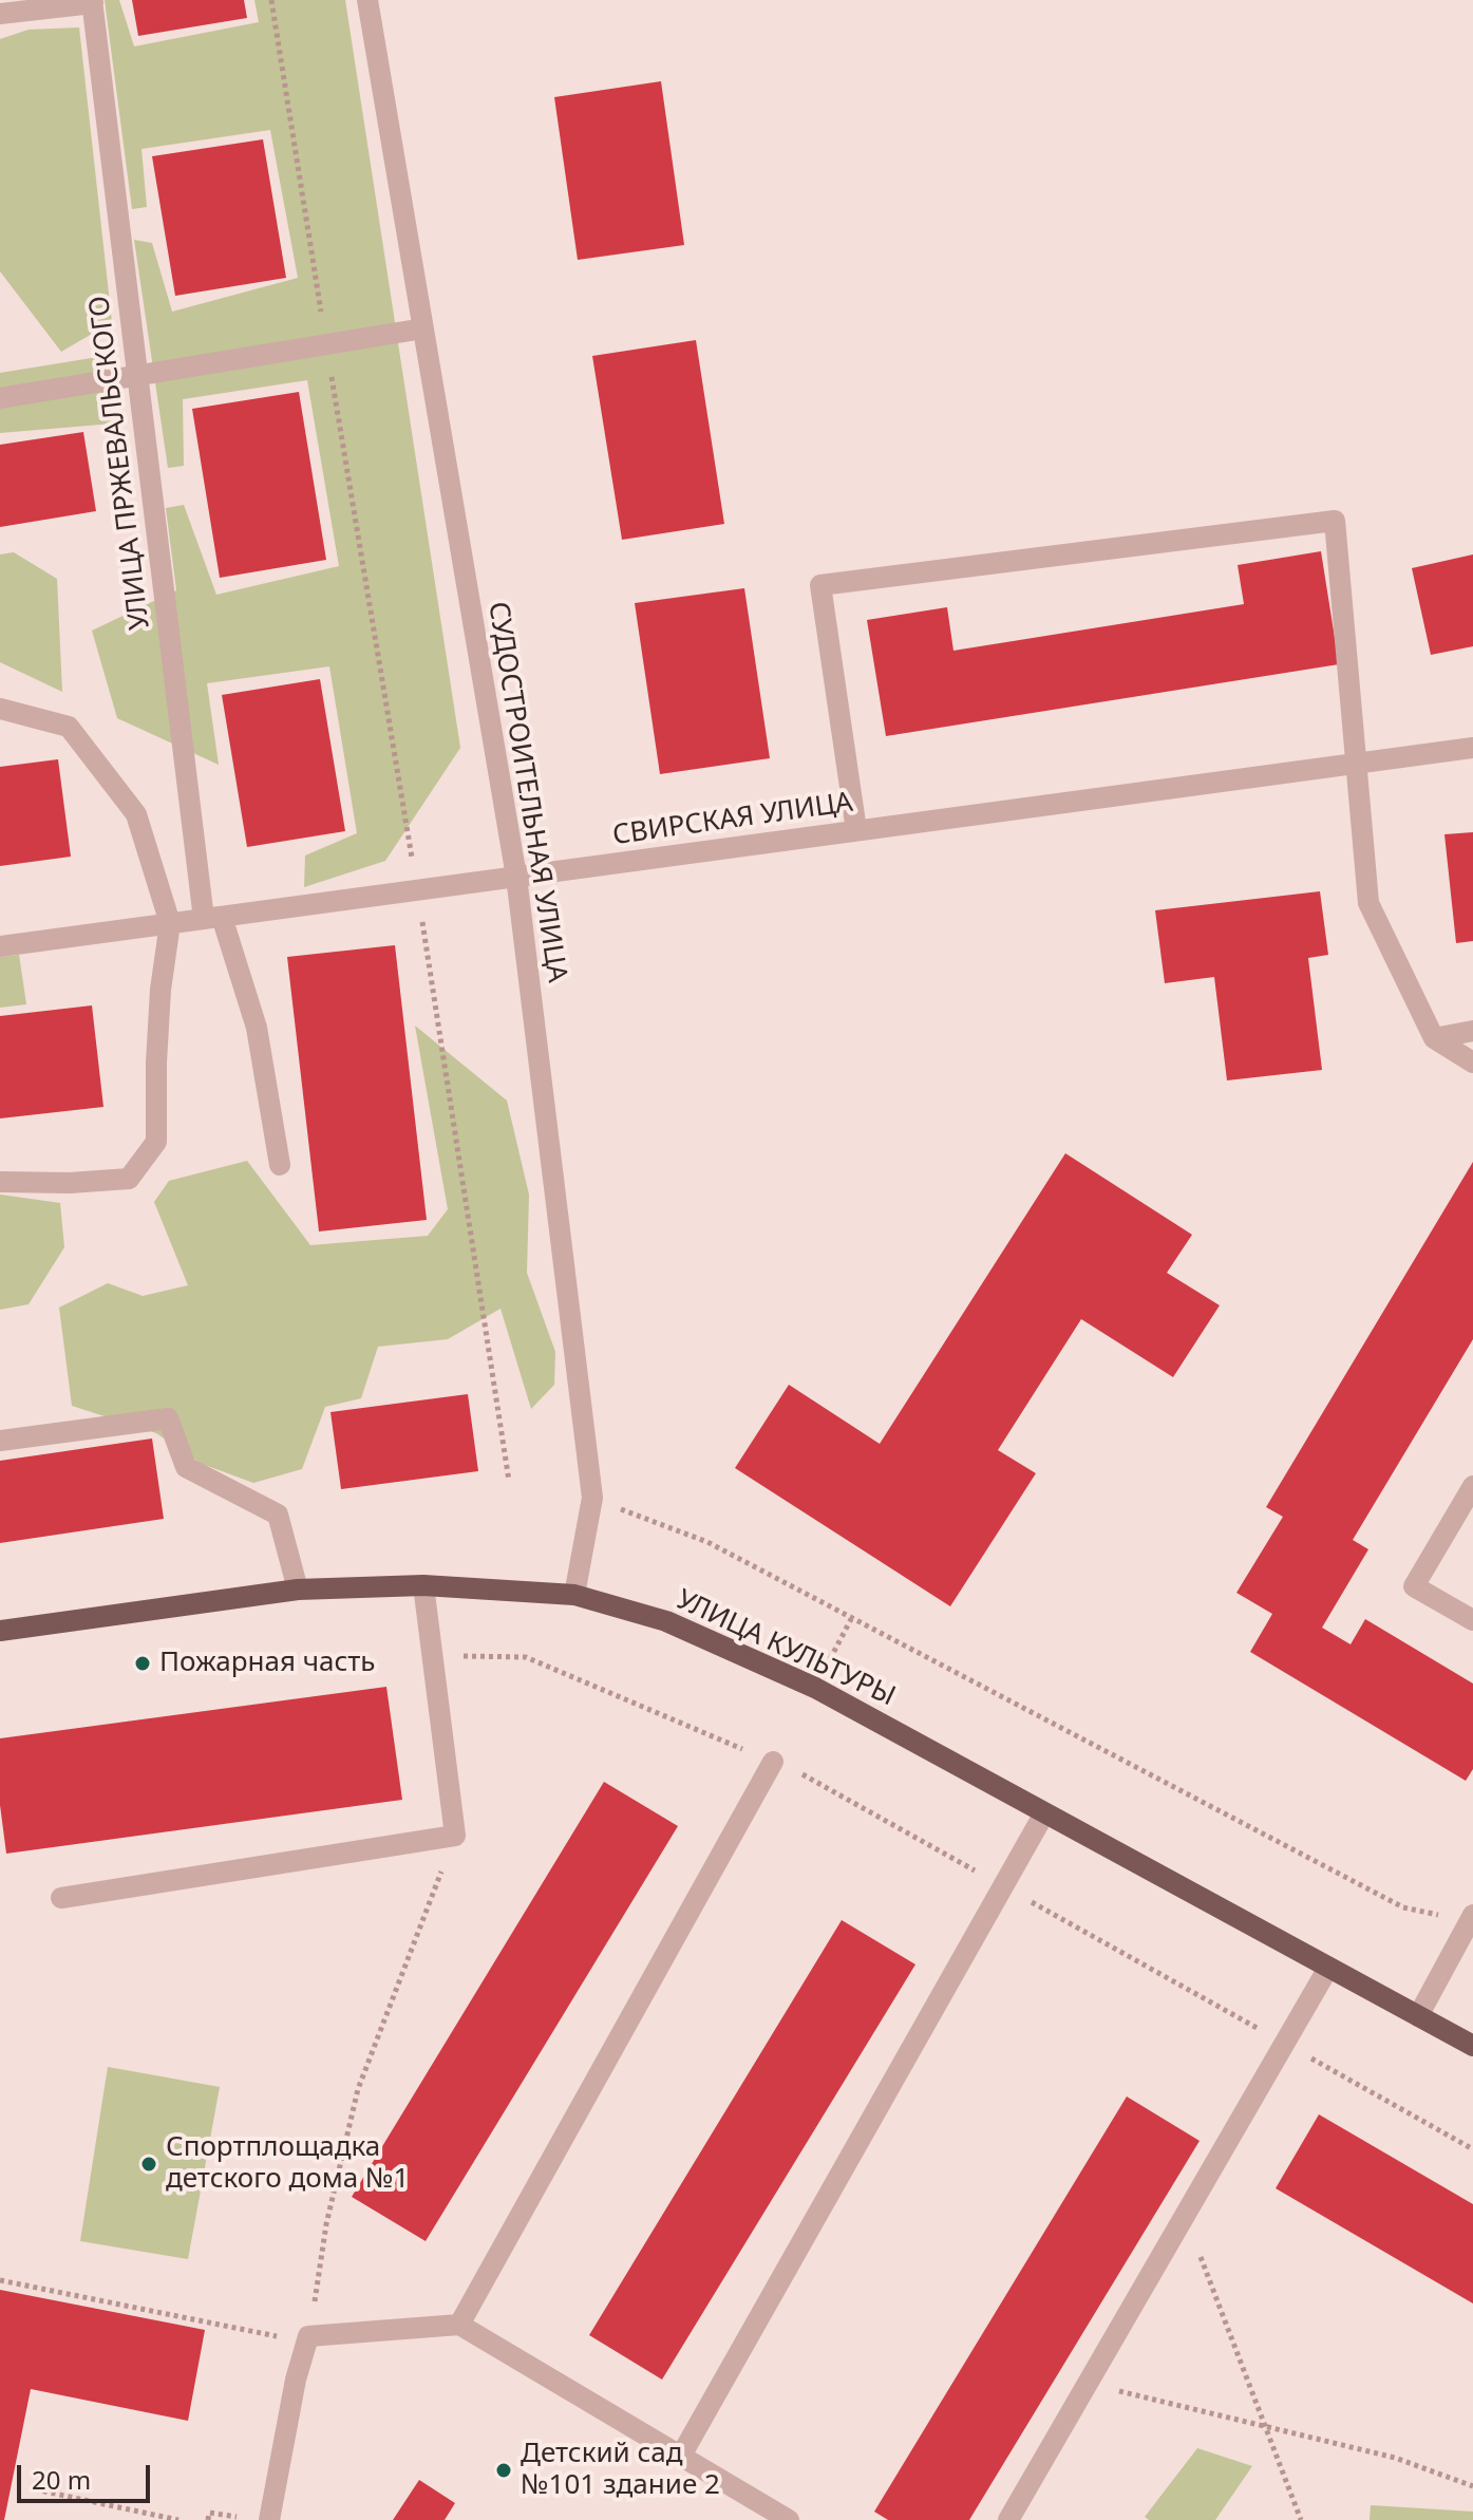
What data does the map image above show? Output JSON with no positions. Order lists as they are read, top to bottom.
{
  "streets": {
    "main road": ["УЛИЦА КУЛЬТУРЫ"],
    "street": ["УЛИЦА ПРЖЕВАЛЬСКОГО", "СУДОСТРОИТЕЛЬНАЯ УЛИЦА", "СВИРСКАЯ УЛИЦА"]
  },
  "crossings": [
    ["УЛИЦА ПРЖЕВАЛЬСКОГО", "СВИРСКАЯ УЛИЦА"],
    ["СУДОСТРОИТЕЛЬНАЯ УЛИЦА", "СВИРСКАЯ УЛИЦА"],
    ["СУДОСТРОИТЕЛЬНАЯ УЛИЦА", "УЛИЦА КУЛЬТУРЫ"]
  ],
  "places": ["Пожарная часть", "Спортплощадка детского дома №1", "Детский сад №101 здание 2"],
  "scale_bar": "20 m"
}
